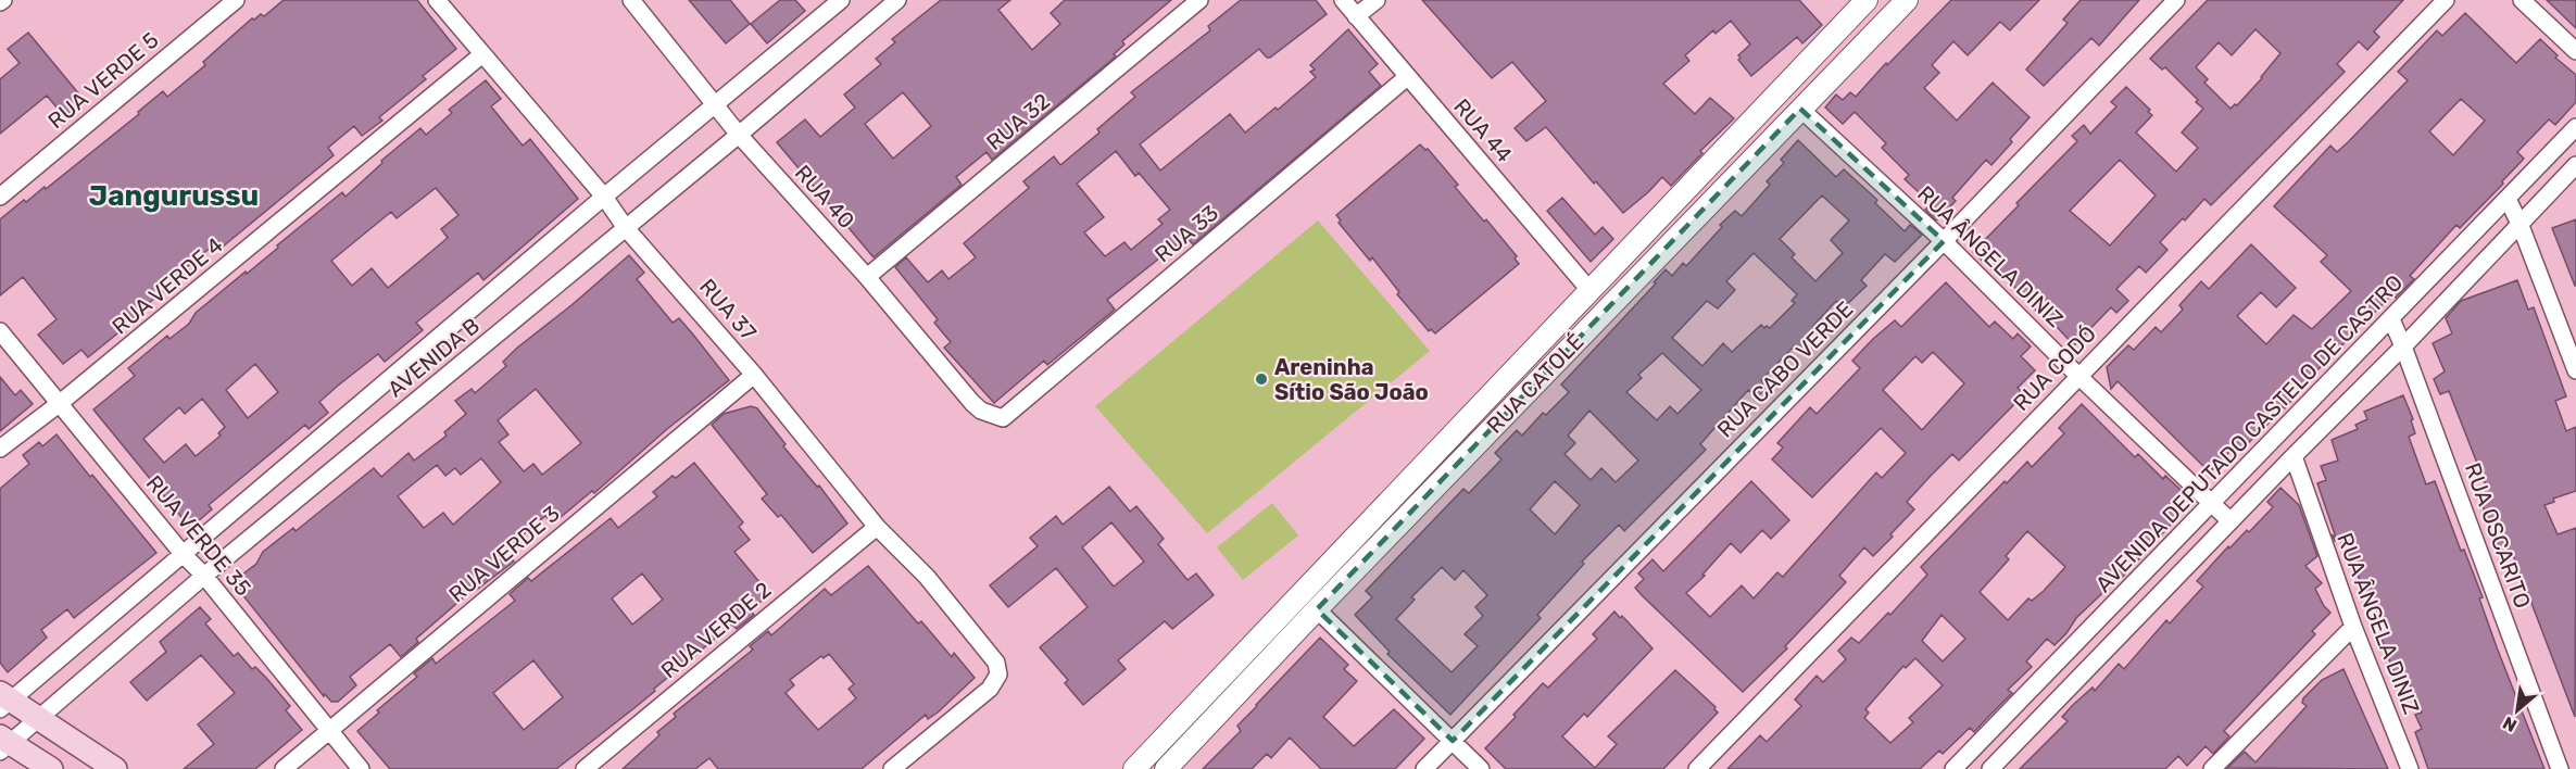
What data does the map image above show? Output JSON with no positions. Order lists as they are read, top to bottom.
{
  "streets": {
    "street": [
      "RUA VERDE 5",
      "RUA 32",
      "RUA 44",
      "RUA 40",
      "RUA 33",
      "RUA ÂNGELA DINIZ",
      "RUA VERDE 4",
      "RUA 37",
      "AVENIDA B",
      "RUA CODÓ",
      "RUA CABO VERDE",
      "RUA CATOLÉ",
      "AVENIDA DEPUTADO CASTELO DE CASTRO",
      "RUA VERDE 35",
      "RUA OSCARITO",
      "RUA VERDE 3",
      "RUA VERDE 2"
    ]
  },
  "crossings": [
    ["RUA 32", "RUA 40"],
    ["RUA 44", "RUA 33"],
    ["RUA 44", "RUA CATOLÉ"],
    ["RUA 40", "RUA 33"],
    ["RUA 40", "AVENIDA B"],
    ["RUA ÂNGELA DINIZ", "RUA CODÓ"],
    ["RUA ÂNGELA DINIZ", "RUA CABO VERDE"],
    ["RUA ÂNGELA DINIZ", "RUA CATOLÉ"],
    ["RUA ÂNGELA DINIZ", "AVENIDA DEPUTADO CASTELO DE CASTRO"],
    ["RUA VERDE 4", "RUA 37"],
    ["RUA VERDE 4", "RUA VERDE 35"],
    ["RUA 37", "AVENIDA B"],
    ["RUA 37", "RUA VERDE 3"],
    ["RUA 37", "RUA VERDE 2"],
    ["AVENIDA B", "RUA VERDE 35"],
    ["AVENIDA DEPUTADO CASTELO DE CASTRO", "RUA OSCARITO"],
    ["RUA VERDE 35", "RUA VERDE 3"]
  ],
  "districts": ["Jangurussu"],
  "places": ["Areninha Sítio São João"],
  "north": "bottom left"
}
